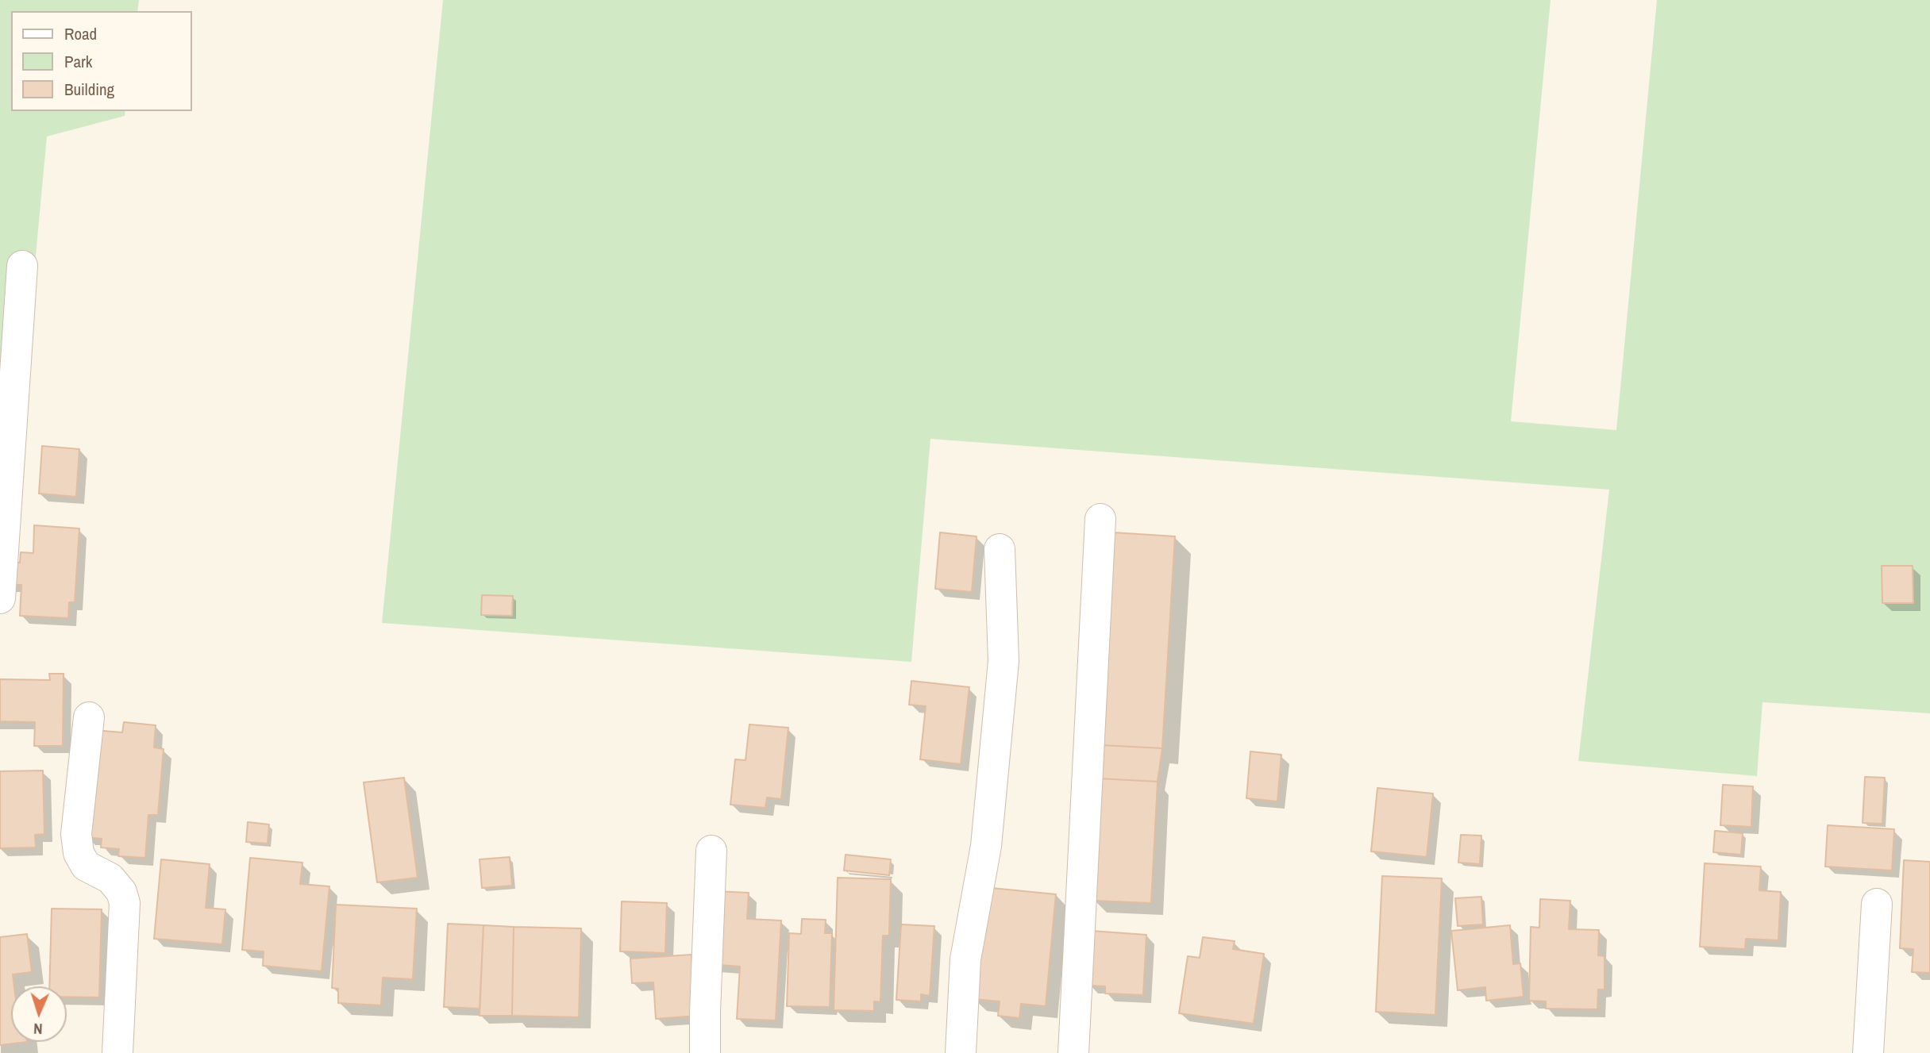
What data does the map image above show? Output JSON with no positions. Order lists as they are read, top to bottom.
{
  "legend": ["Road", "Park", "Building"],
  "north": "bottom"
}
